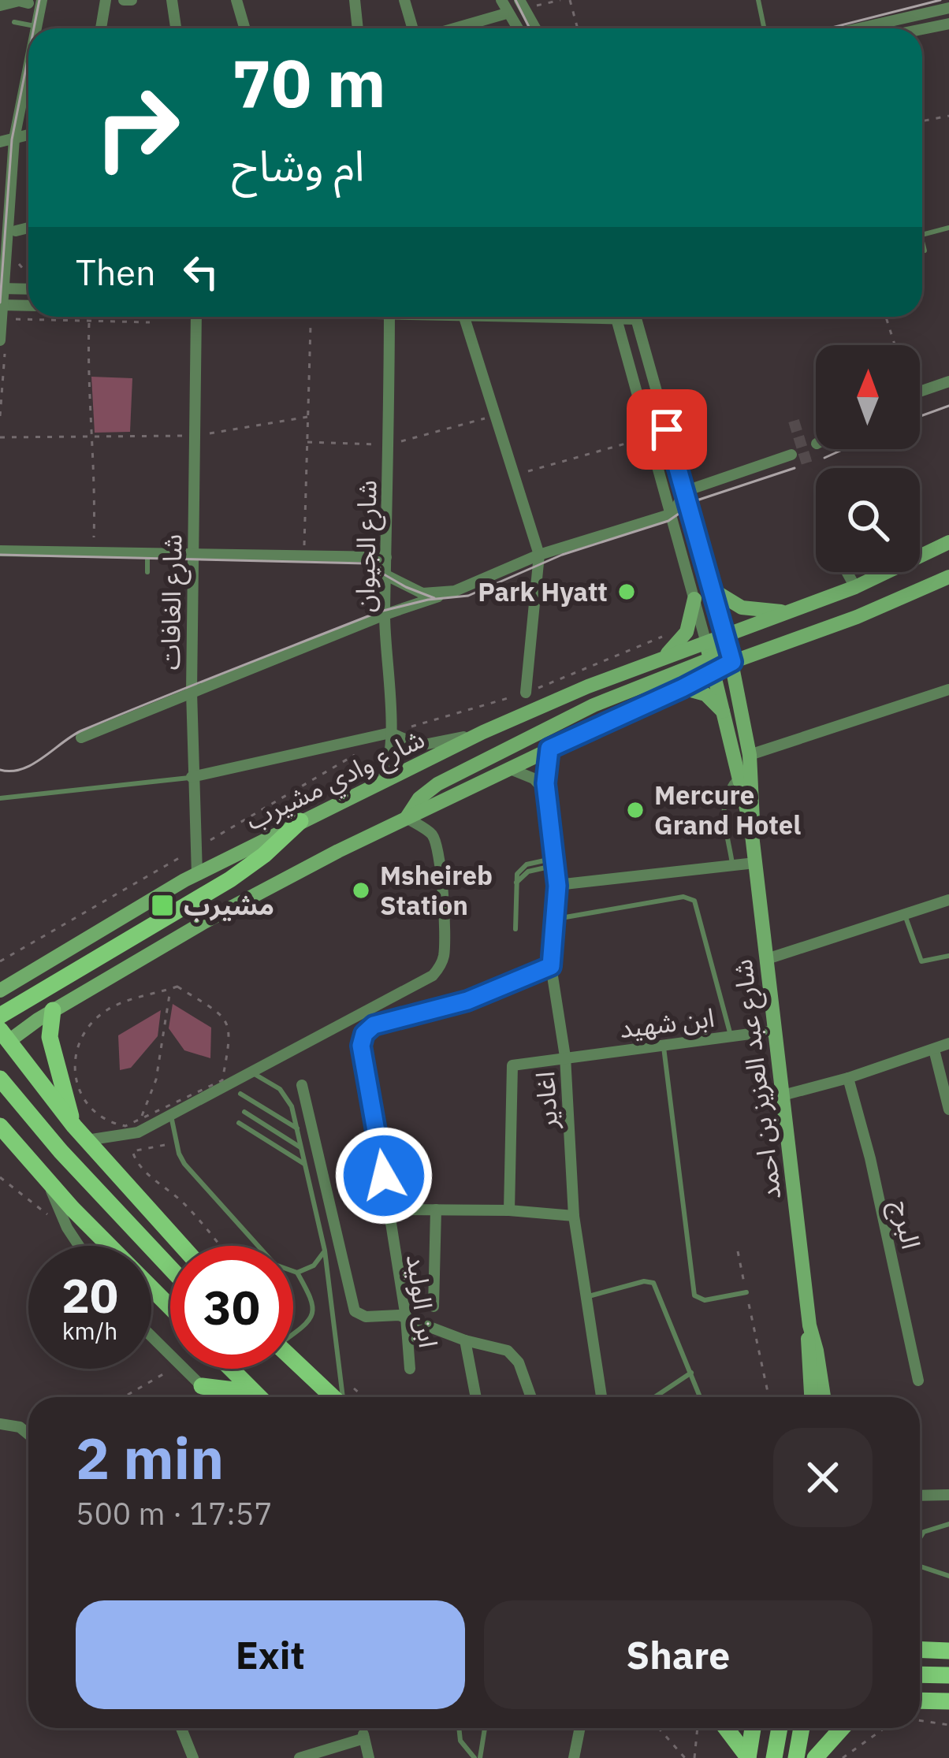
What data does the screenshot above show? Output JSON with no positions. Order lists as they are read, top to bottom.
{
  "streets": {
    "street": [
      "شارع الجيوان",
      "شارع الغافات",
      "شارع وادي مشيرب",
      "ابن شهيد",
      "شارع عبد العزيز بن احمد",
      "اغادير",
      "البرج",
      "ابن الوليد"
    ]
  },
  "crossings": [
    ["شارع الجيوان", "شارع وادي مشيرب"],
    ["شارع الغافات", "شارع وادي مشيرب"],
    ["شارع وادي مشيرب", "شارع عبد العزيز بن احمد"],
    ["ابن شهيد", "شارع عبد العزيز بن احمد"],
    ["ابن شهيد", "اغادير"],
    ["اغادير", "ابن الوليد"]
  ],
  "places": {
    "other": ["Park Hyatt", "Mercure Grand Hotel", "Msheireb Station"],
    "transit": ["مشيرب"]
  },
  "north": "top",
  "page": {
    "turn": ["70 m", "ام وشاح"],
    "then": "Then",
    "speed": "20 km/h",
    "limit": "30",
    "heading": ["2 min", "500 m · 17:57"],
    "buttons": ["Exit", "Share"]
  }
}
